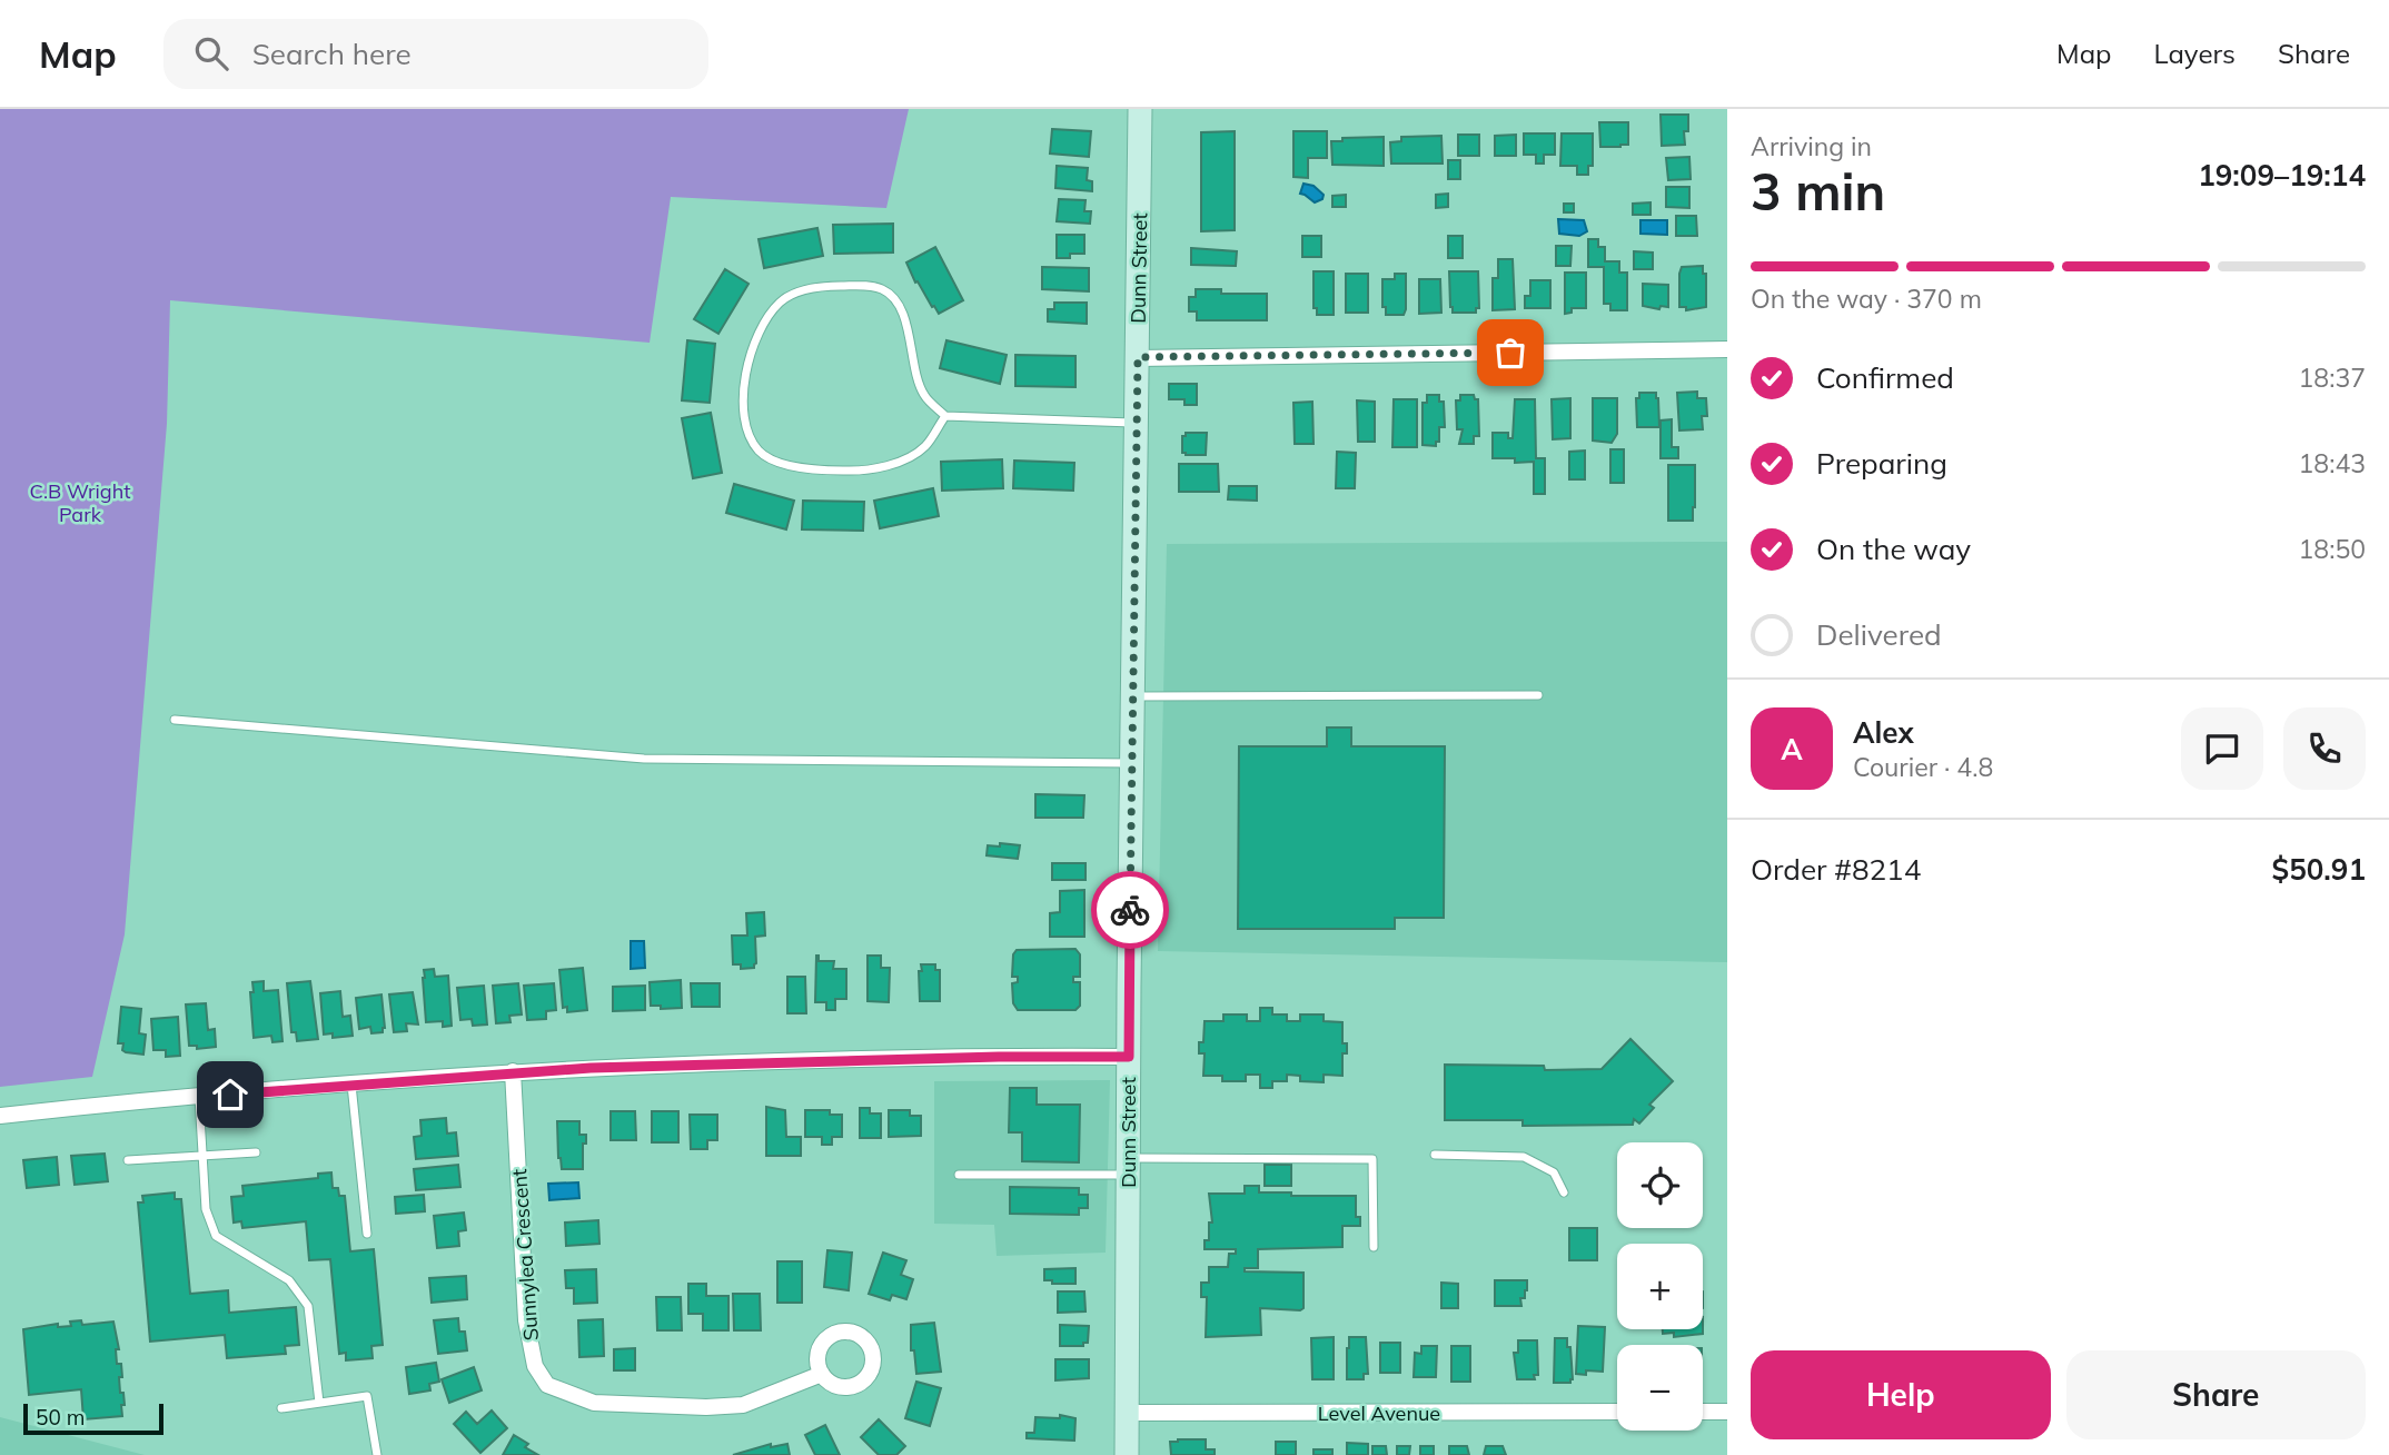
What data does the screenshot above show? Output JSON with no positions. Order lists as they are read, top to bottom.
{
  "streets": {
    "street": ["Dunn Street", "Sunnylea Crescent", "Level Avenue"]
  },
  "crossings": [
    ["Dunn Street", "Level Avenue"]
  ],
  "parks": ["C.B Wright Park"],
  "scale_bar": "50 m",
  "page": {
    "header": "Map",
    "search": "Search here",
    "nav": ["Map", "Layers", "Share"],
    "heading": ["3 min", "Arriving in", "19:09–19:14"],
    "panel": [
      "Alex",
      "Courier · 4.8",
      "Order #8214",
      "$50.91"
    ],
    "bar": "On the way · 370 m",
    "list": [
      ["Confirmed", "18:37"],
      ["Preparing", "18:43"],
      ["On the way", "18:50"],
      "Delivered"
    ],
    "round": "A",
    "map_buttons": ["+", "−"],
    "buttons": ["Help", "Share"],
    "scale": "50 m"
  }
}
